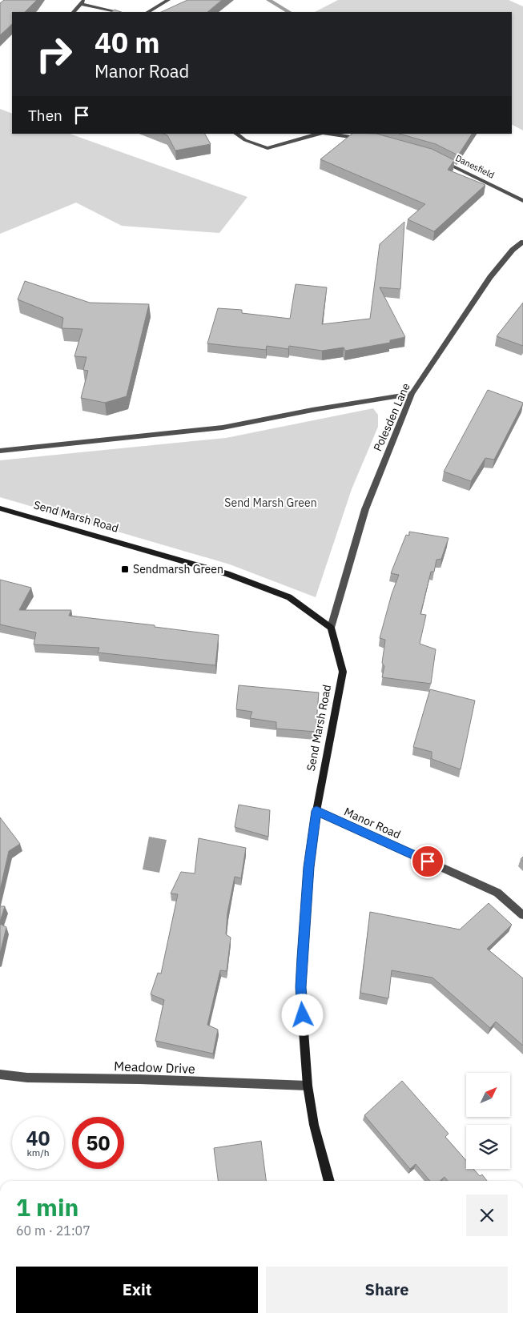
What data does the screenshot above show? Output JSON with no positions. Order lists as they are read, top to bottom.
{
  "streets": {
    "main road": ["Send Marsh Road"],
    "street": [
      "Danesfield",
      "Polesden Lane",
      "Manor Road",
      "Meadow Drive"
    ]
  },
  "crossings": [
    ["Polesden Lane", "Send Marsh Road"],
    ["Send Marsh Road", "Manor Road"],
    ["Send Marsh Road", "Meadow Drive"]
  ],
  "parks": ["Send Marsh Green"],
  "places": {
    "transit": ["Sendmarsh Green"]
  },
  "north": "top right",
  "page": {
    "turn": ["40 m", "Manor Road"],
    "then": "Then",
    "speed": "40 km/h",
    "limit": "50",
    "heading": ["1 min", "60 m · 21:07"],
    "buttons": ["Exit", "Share"]
  }
}
